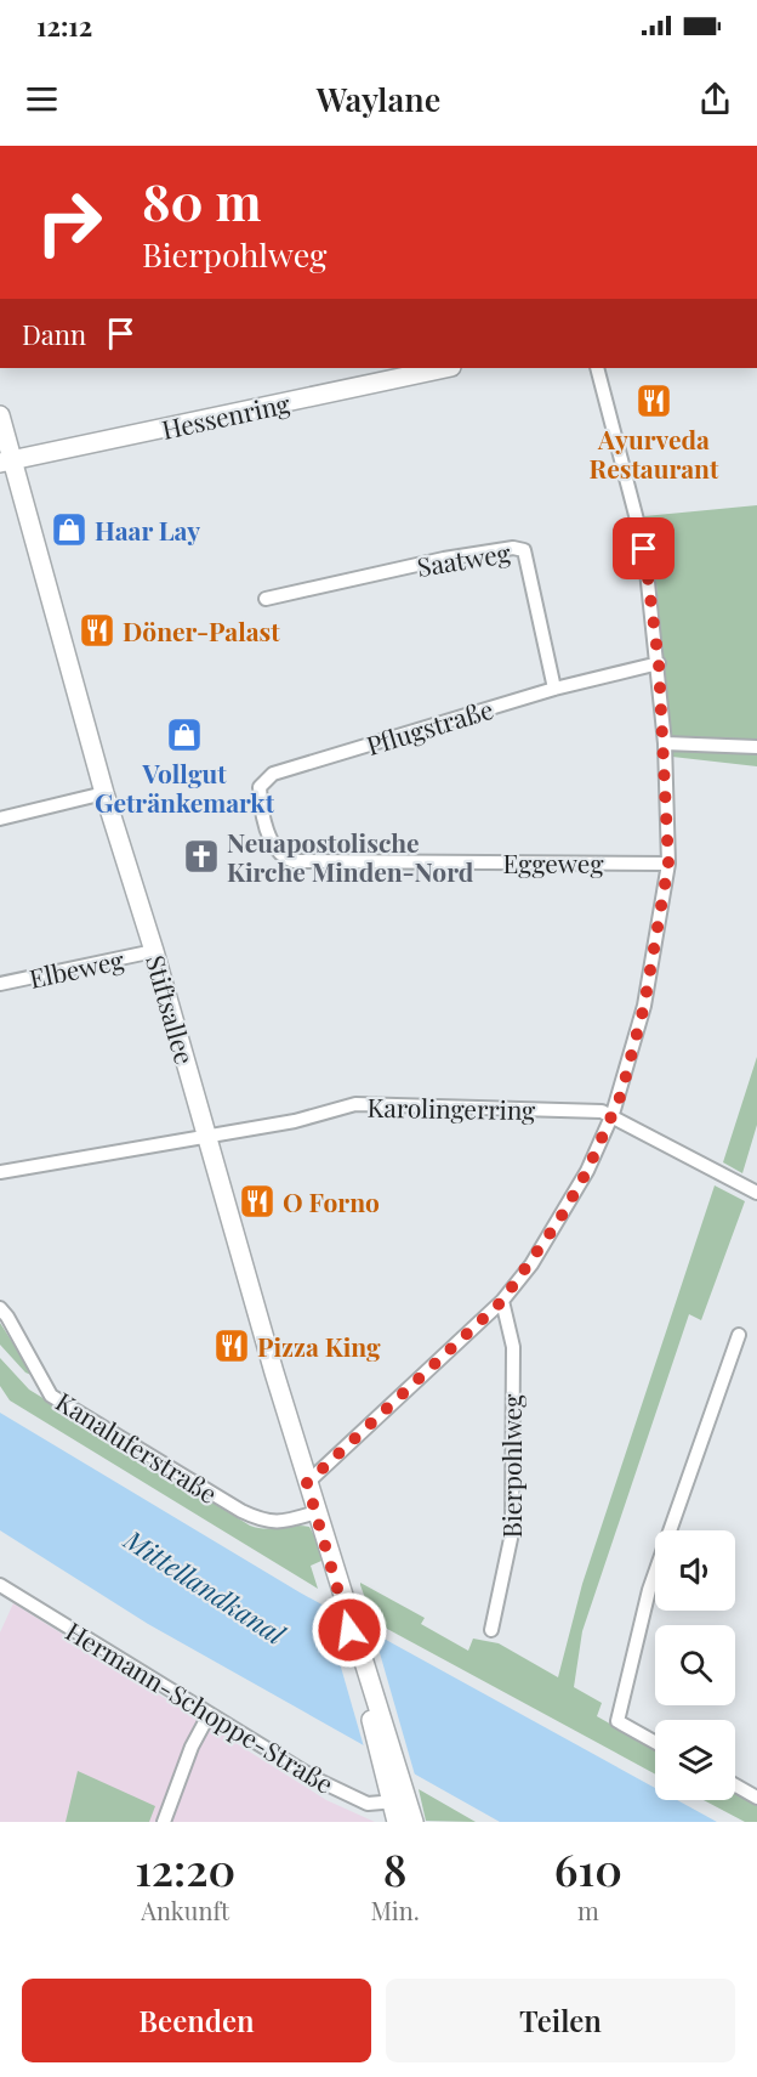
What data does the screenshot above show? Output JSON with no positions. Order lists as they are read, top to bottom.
{
  "streets": {
    "main road": ["Hessenring", "Stiftsallee"],
    "street": [
      "Saatweg",
      "Pflugstraße",
      "Eggeweg",
      "Elbeweg",
      "Karolingerring",
      "Kanaluferstraße",
      "Bierpohlweg",
      "Hermann-Schoppe-Straße"
    ]
  },
  "crossings": [
    ["Hessenring", "Stiftsallee"],
    ["Saatweg", "Pflugstraße"],
    ["Pflugstraße", "Eggeweg"],
    ["Elbeweg", "Stiftsallee"],
    ["Stiftsallee", "Karolingerring"],
    ["Stiftsallee", "Kanaluferstraße"],
    ["Stiftsallee", "Hermann-Schoppe-Straße"]
  ],
  "water": ["Mittellandkanal"],
  "places": {
    "restaurant": [
      "Ayurveda Restaurant",
      "Döner-Palast",
      "O Forno",
      "Pizza King"
    ],
    "shop": ["Haar Lay", "Vollgut Getränkemarkt"],
    "church": ["Neuapostolische Kirche Minden-Nord"]
  },
  "page": {
    "status": "12:12",
    "header": "Waylane",
    "turn": ["80 m", "Bierpohlweg"],
    "then": "Dann",
    "eta": [
      "12:20",
      "Ankunft",
      "8",
      "Min.",
      "610",
      "m"
    ],
    "buttons": ["Beenden", "Teilen"]
  }
}
